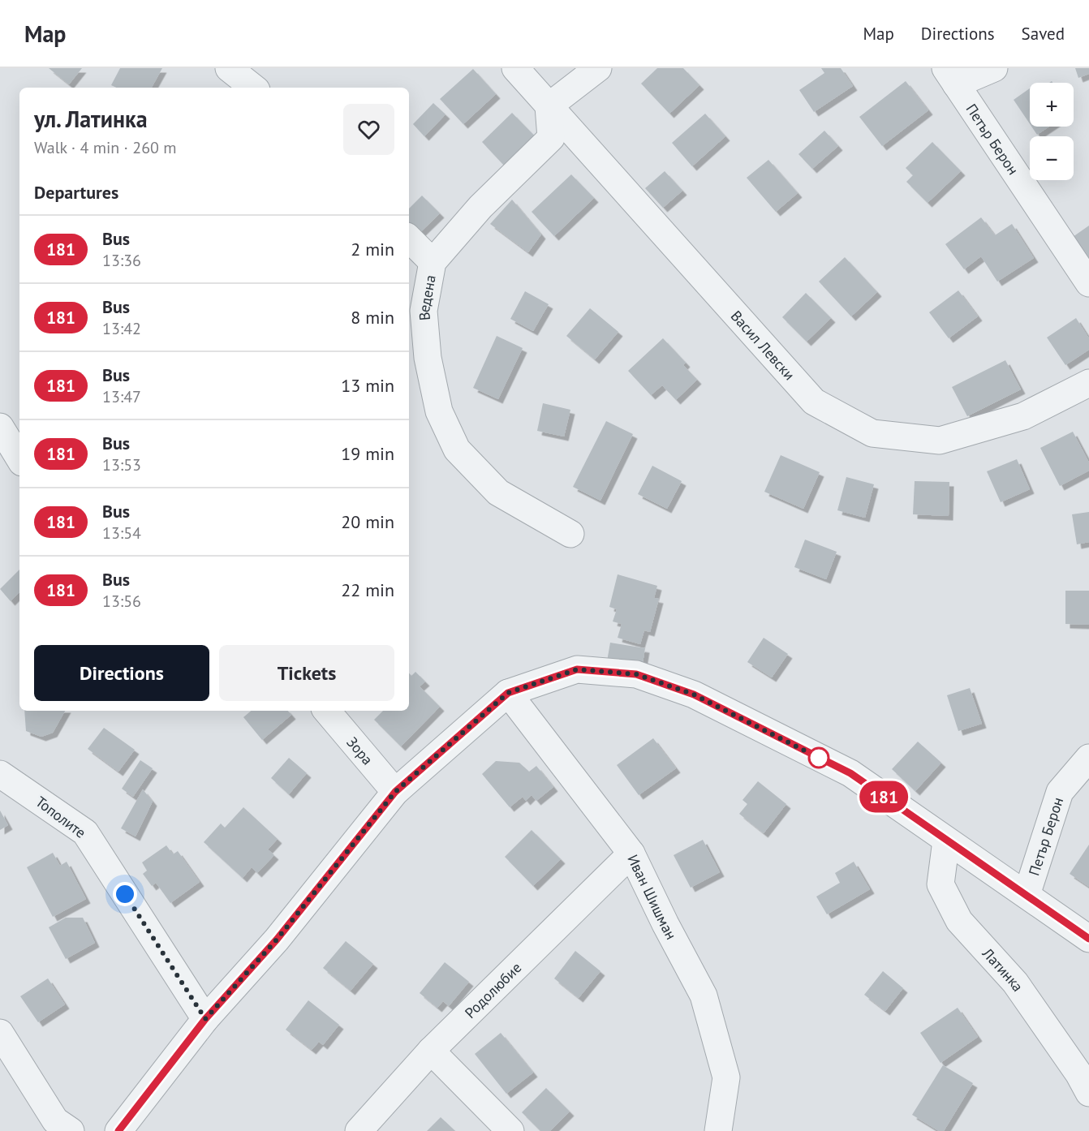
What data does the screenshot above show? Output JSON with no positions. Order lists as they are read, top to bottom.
{
  "streets": {
    "street": [
      "Петър Берон",
      "Ведена",
      "Васил Левски",
      "Зора",
      "Тополите",
      "Иван Шишман",
      "Латинка",
      "Родолюбие"
    ]
  },
  "crossings": [
    ["Ведена", "Васил Левски"],
    ["Иван Шишман", "Родолюбие"]
  ],
  "lines": ["bus line 181"],
  "page": {
    "header": "Map",
    "nav": ["Map", "Directions", "Saved"],
    "on_map": "181",
    "map_buttons": ["+", "−"],
    "heading": [
      ["ул. Латинка", "Walk · 4 min · 260 m"],
      "Departures"
    ],
    "list": [
      {
        "mark": "181",
        "name": "Bus",
        "note": "13:36",
        "value": "2 min"
      },
      {
        "mark": "181",
        "name": "Bus",
        "note": "13:42",
        "value": "8 min"
      },
      {
        "mark": "181",
        "name": "Bus",
        "note": "13:47",
        "value": "13 min"
      },
      {
        "mark": "181",
        "name": "Bus",
        "note": "13:53",
        "value": "19 min"
      },
      {
        "mark": "181",
        "name": "Bus",
        "note": "13:54",
        "value": "20 min"
      },
      {
        "mark": "181",
        "name": "Bus",
        "note": "13:56",
        "value": "22 min"
      }
    ],
    "buttons": ["Directions", "Tickets"]
  }
}
